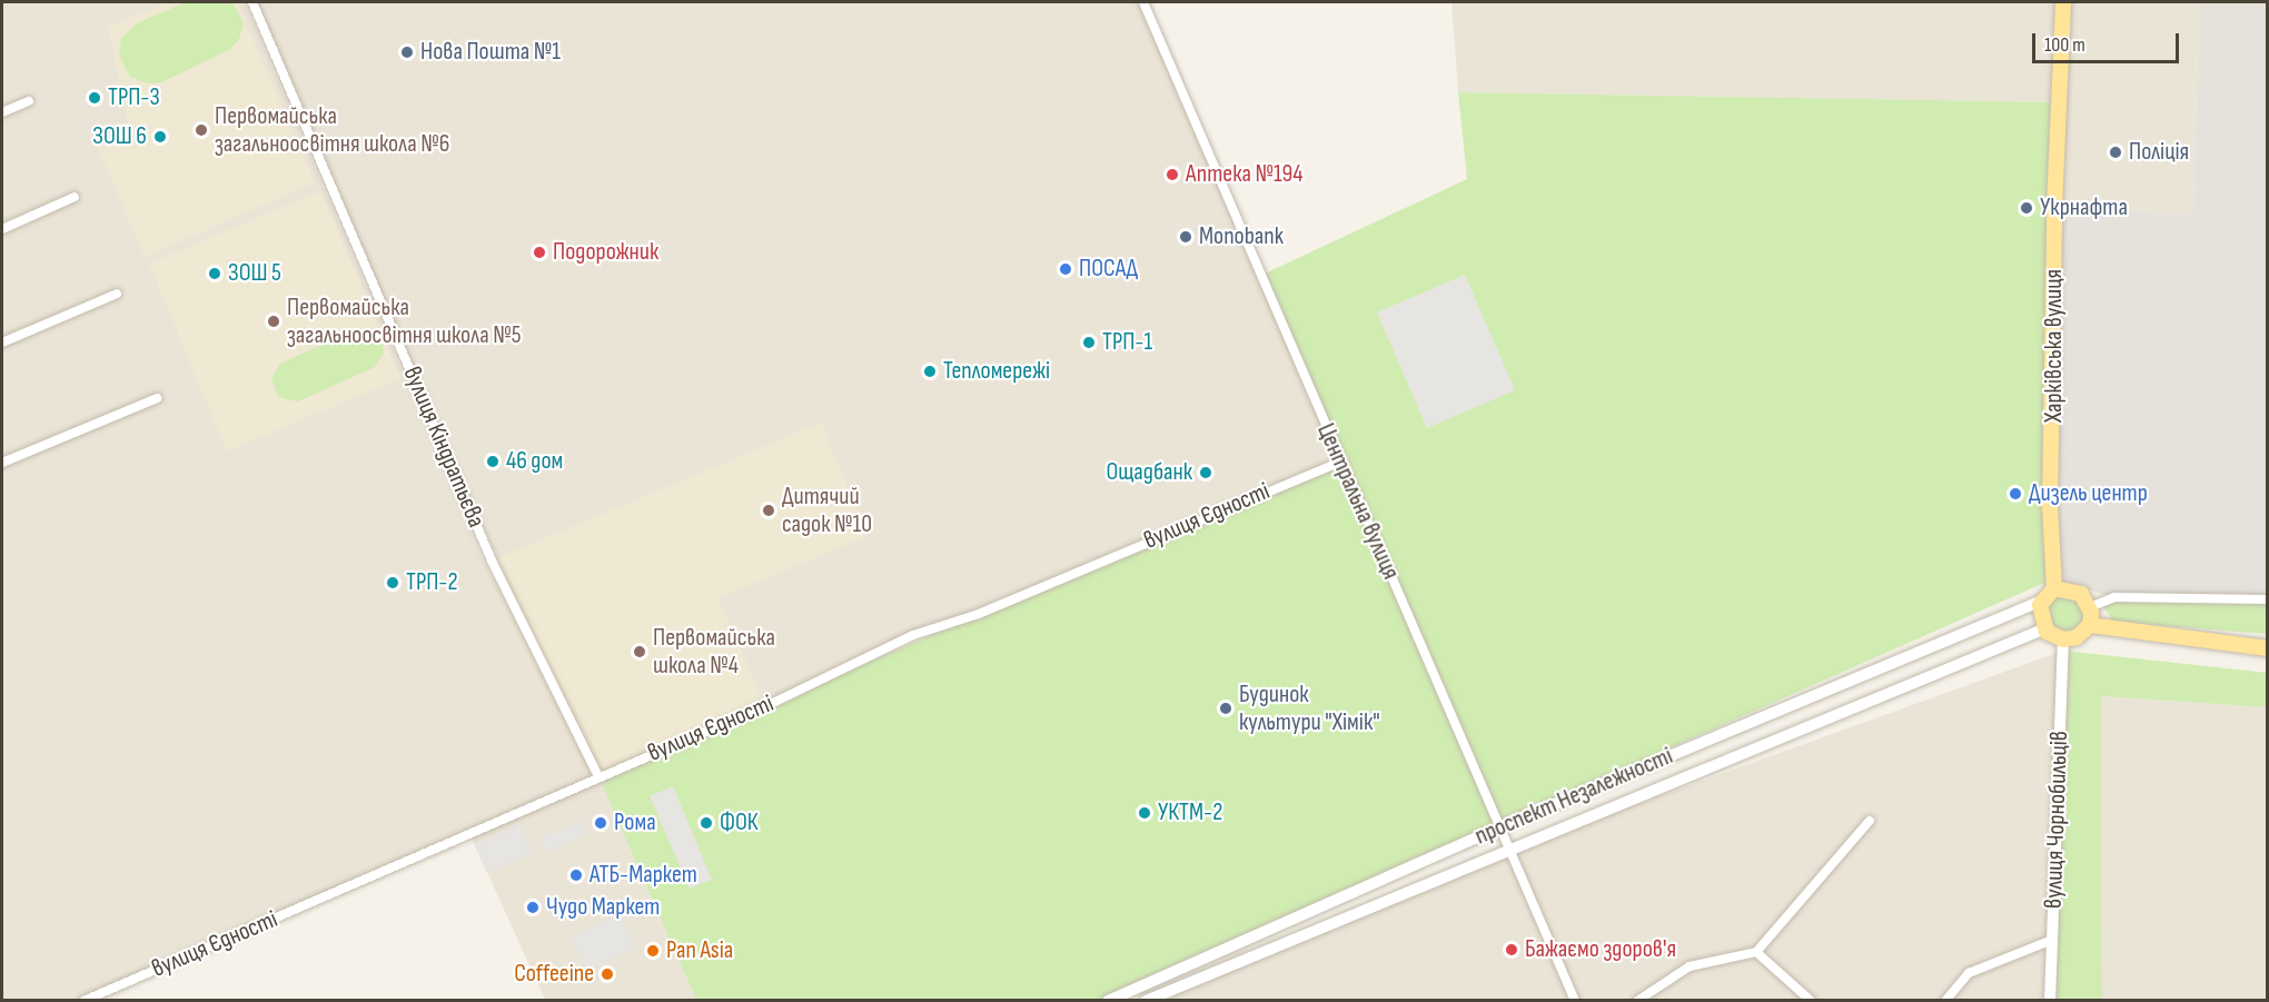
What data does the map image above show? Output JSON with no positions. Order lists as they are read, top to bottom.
{
  "streets": {
    "main road": ["Харківська вулиця"],
    "street": [
      "вулиця Кіндратьєва",
      "Центральна вулиця",
      "вулиця Єдності",
      "проспект Незалежності",
      "вулиця Чорнобильців"
    ]
  },
  "crossings": [
    ["Харківська вулиця", "проспект Незалежності"],
    ["Харківська вулиця", "вулиця Чорнобильців"],
    ["вулиця Кіндратьєва", "вулиця Єдності"],
    ["Центральна вулиця", "вулиця Єдності"],
    ["Центральна вулиця", "проспект Незалежності"],
    ["проспект Незалежності", "вулиця Чорнобильців"]
  ],
  "places": [
    "Нова Пошта №1",
    "ТРП-3",
    "Первомайська загальноосвітня школа №6",
    "ЗОШ 6",
    "Поліція",
    "Аптека №194",
    "Укрнафта",
    "Monobank",
    "Подорожник",
    "ПОСАД",
    "ЗОШ 5",
    "Первомайська загальноосвітня школа №5",
    "ТРП-1",
    "Тепломережі",
    "46 дом",
    "Ощадбанк",
    "Дизель центр",
    "Дитячий садок №10",
    "ТРП-2",
    "Первомайська школа №4",
    "Будинок культури \"Хімік\"",
    "УКТМ-2",
    "Рома",
    "ФОК",
    "АТБ-Маркет",
    "Чудо Маркет",
    "Бажаємо здоров'я",
    "Pan Asia",
    "Coffeeine"
  ],
  "scale_bar": "100 m"
}
